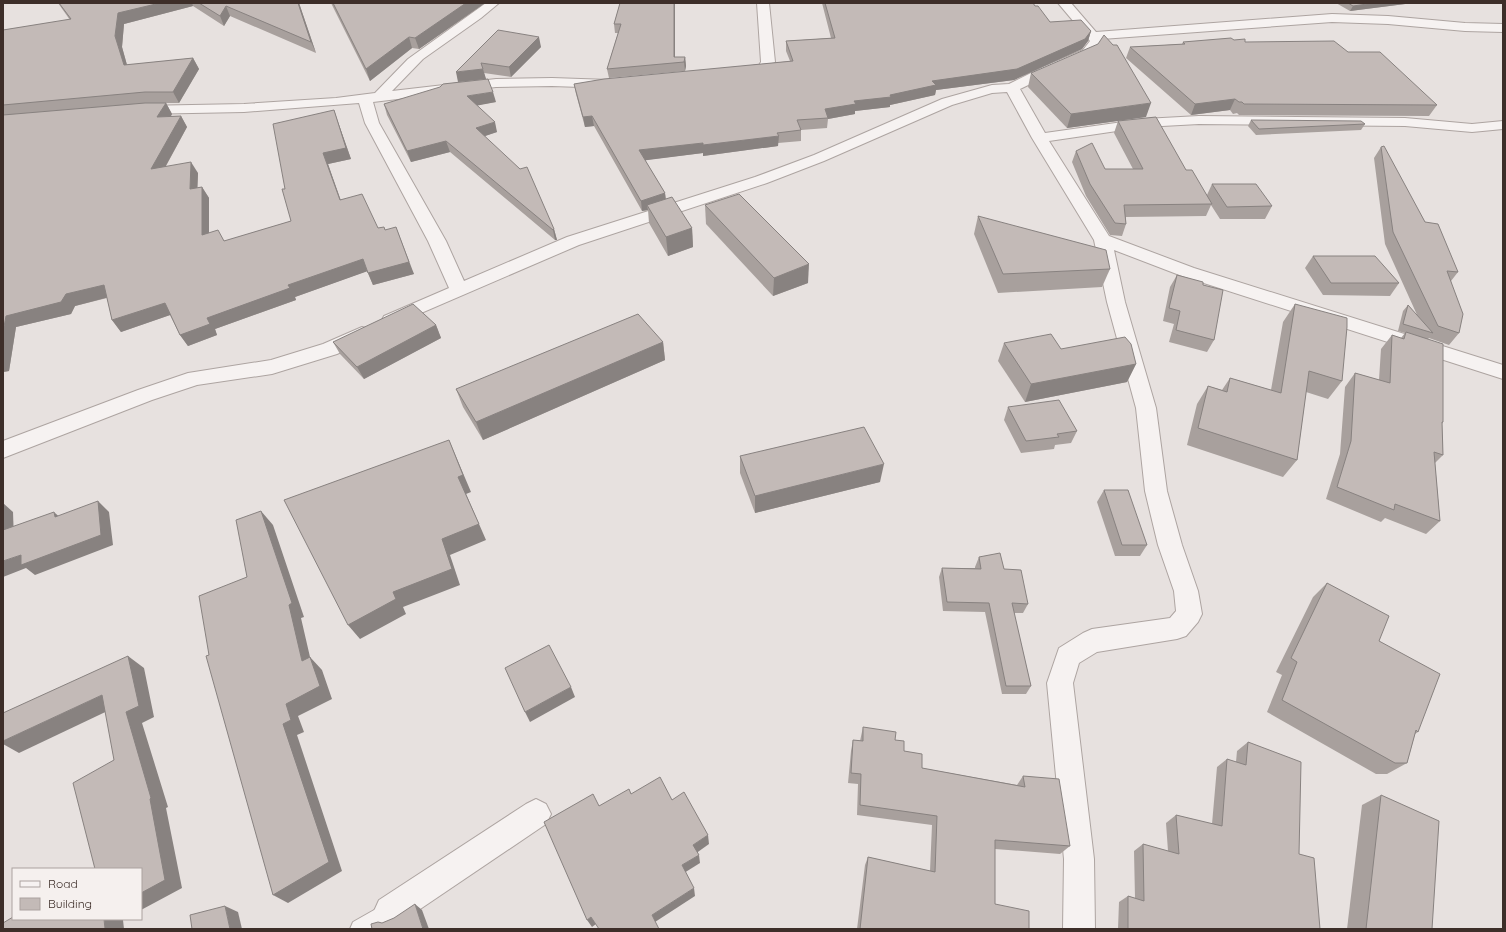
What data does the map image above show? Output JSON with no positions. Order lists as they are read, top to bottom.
{
  "legend": ["Road", "Building"]
}
